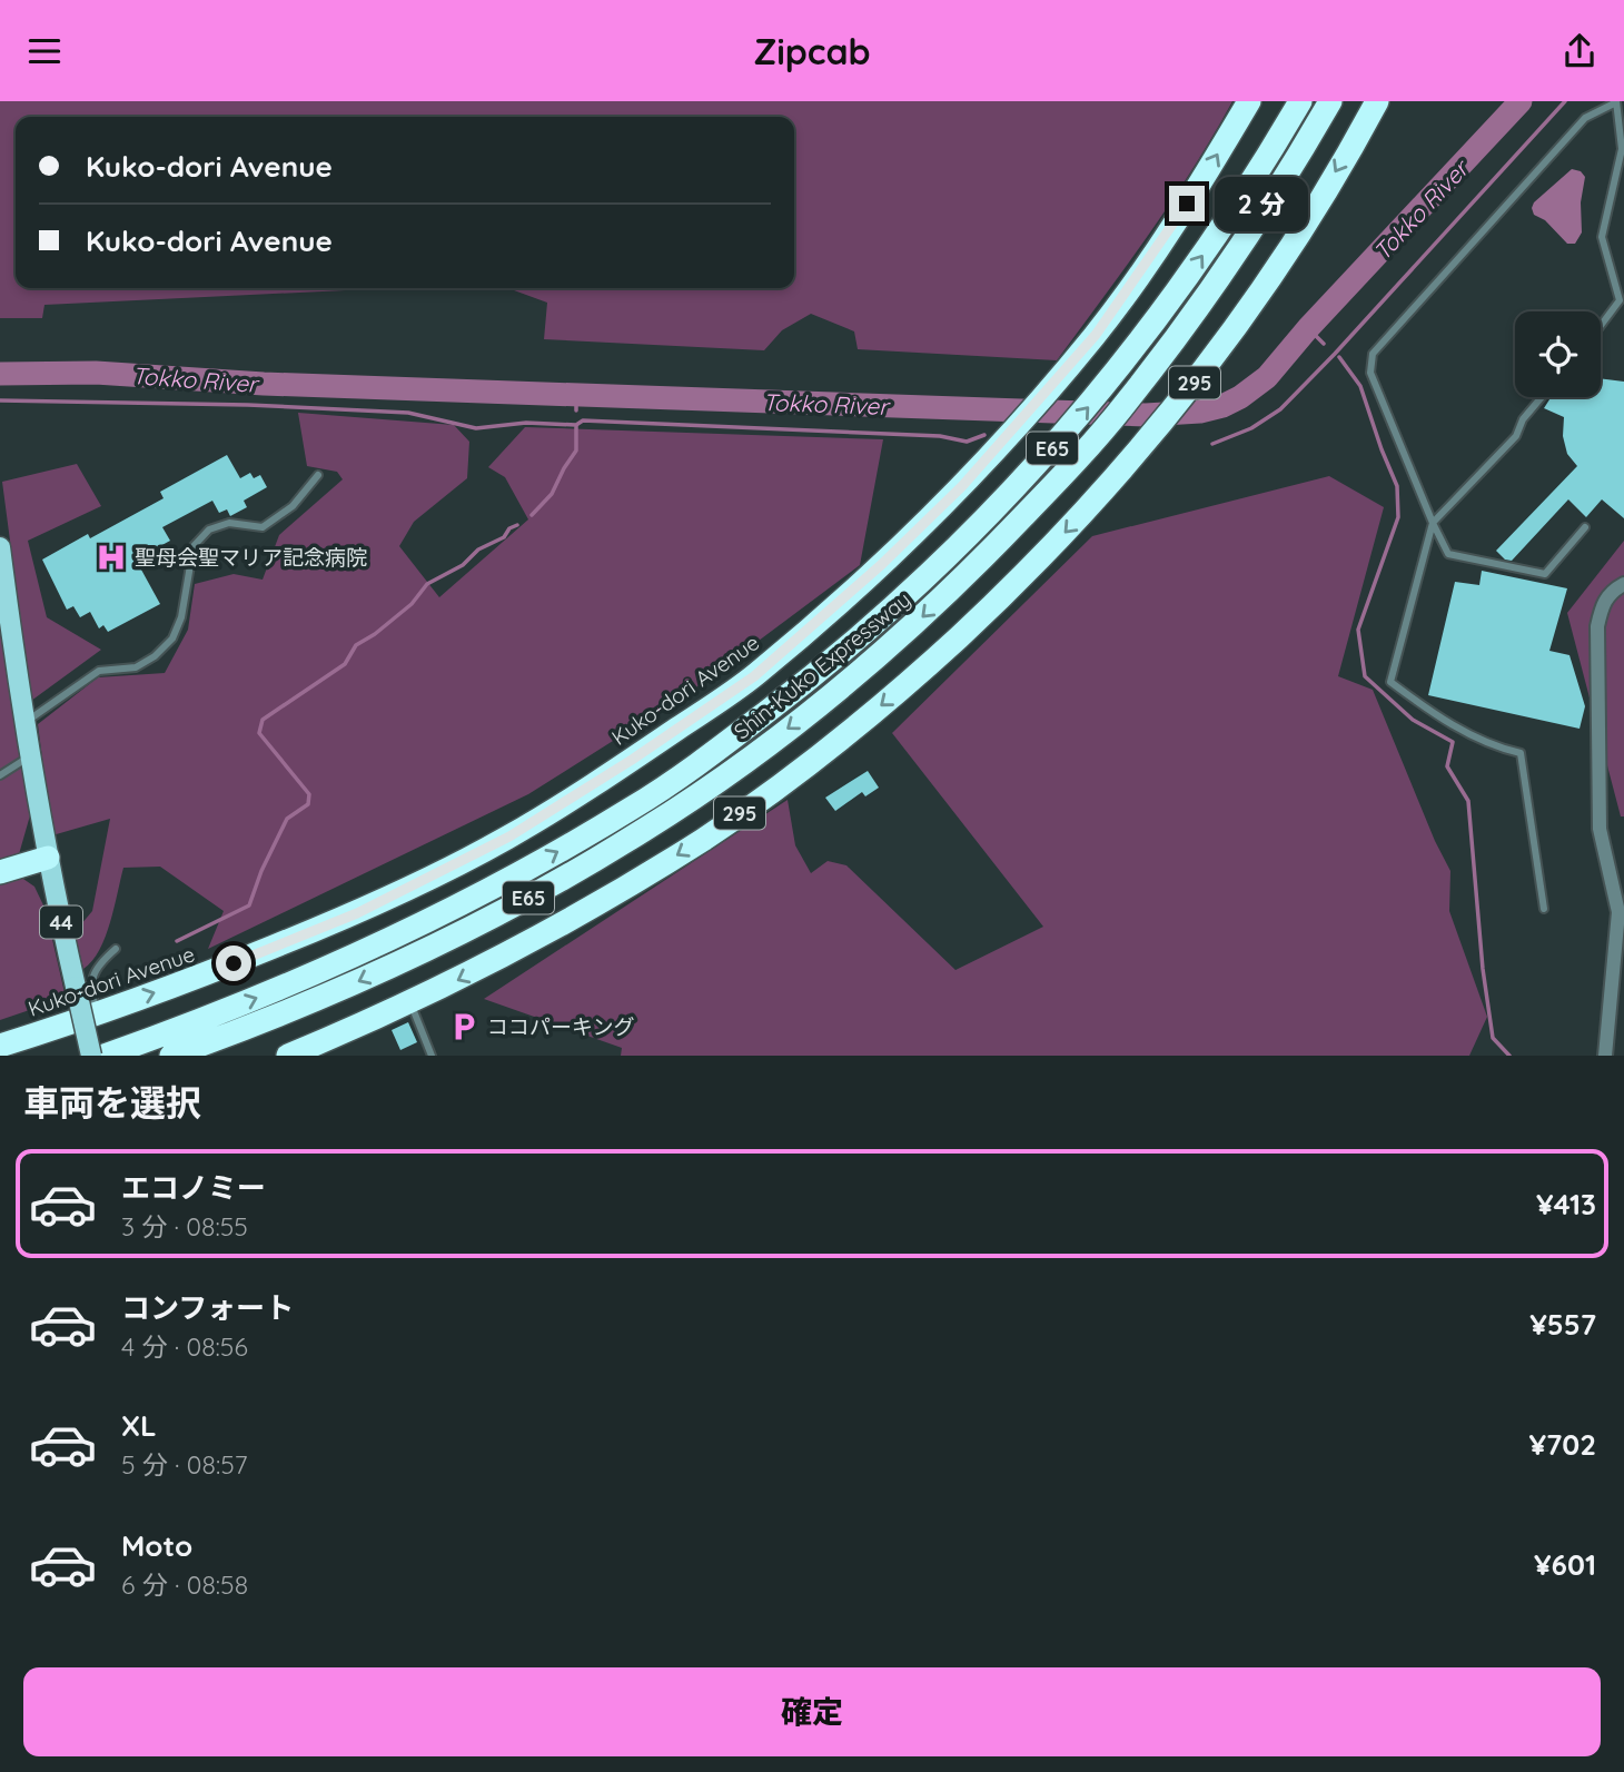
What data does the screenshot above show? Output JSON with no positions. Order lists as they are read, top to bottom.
{
  "streets": {
    "highway": [
      "295",
      "E65",
      "Shin-Kuko Expressway",
      "Kuko-dori Avenue"
    ],
    "main road": ["44"]
  },
  "water": ["Tokko River"],
  "places": {
    "hospital": ["聖母会聖マリア記念病院"],
    "parking": ["ココパーキング"]
  },
  "page": {
    "header": "Zipcab",
    "banner": ["Kuko-dori Avenue", "Kuko-dori Avenue"],
    "bubble": "2 分",
    "heading": "車両を選択",
    "list": [
      {
        "name": "エコノミー",
        "note": "3 分 · 08:55",
        "value": "¥413"
      },
      {
        "name": "コンフォート",
        "note": "4 分 · 08:56",
        "value": "¥557"
      },
      {
        "name": "XL",
        "note": "5 分 · 08:57",
        "value": "¥702"
      },
      {
        "name": "Moto",
        "note": "6 分 · 08:58",
        "value": "¥601"
      }
    ],
    "buttons": "確定"
  }
}
